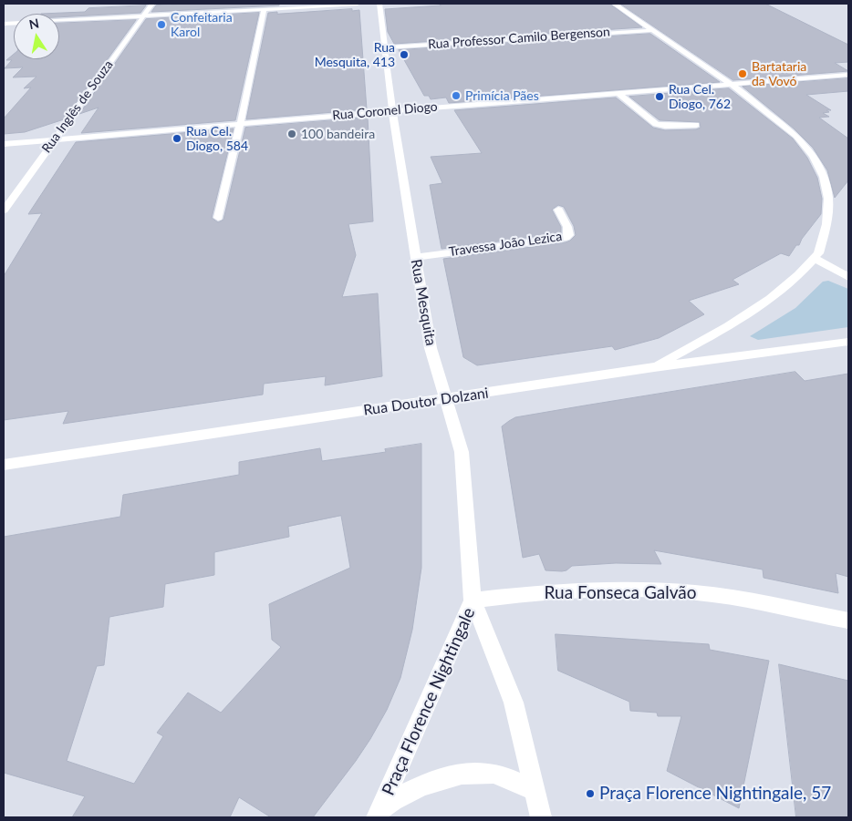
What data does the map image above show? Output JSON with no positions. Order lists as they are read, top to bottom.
{
  "streets": {
    "street": [
      "Rua Professor Camilo Bergenson",
      "Rua Inglês de Souza",
      "Rua Coronel Diogo",
      "Travessa João Lezica",
      "Rua Mesquita",
      "Rua Doutor Dolzani",
      "Rua Fonseca Galvão",
      "Praça Florence Nightingale"
    ]
  },
  "crossings": [
    ["Rua Professor Camilo Bergenson", "Rua Mesquita"],
    ["Rua Inglês de Souza", "Rua Coronel Diogo"],
    ["Rua Coronel Diogo", "Rua Mesquita"],
    ["Travessa João Lezica", "Rua Mesquita"],
    ["Rua Mesquita", "Rua Doutor Dolzani"],
    ["Rua Mesquita", "Rua Fonseca Galvão"],
    ["Rua Mesquita", "Praça Florence Nightingale"],
    ["Rua Fonseca Galvão", "Praça Florence Nightingale"]
  ],
  "places": [
    "Confeitaria Karol",
    "Rua Mesquita, 413",
    "Bartataria da Vovó",
    "Primícia Pães",
    "Rua Cel. Diogo, 762",
    "100 bandeira",
    "Rua Cel. Diogo, 584",
    "Praça Florence Nightingale, 57"
  ],
  "north": "top"
}
